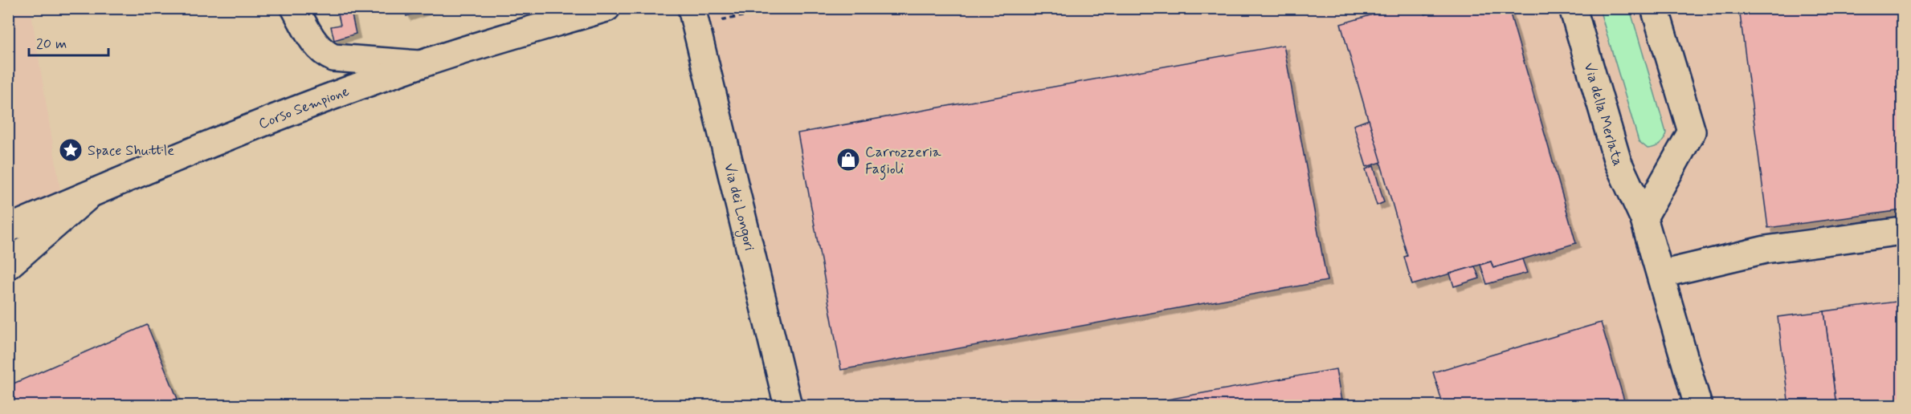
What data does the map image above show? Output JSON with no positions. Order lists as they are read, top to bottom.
{
  "streets": {
    "street": ["Corso Sempione", "Via della Merlata", "Via dei Longori"]
  },
  "places": {
    "place": ["Space Shuttle"],
    "shop": ["Carrozzeria Fagioli"]
  },
  "scale_bar": "20 m"
}
